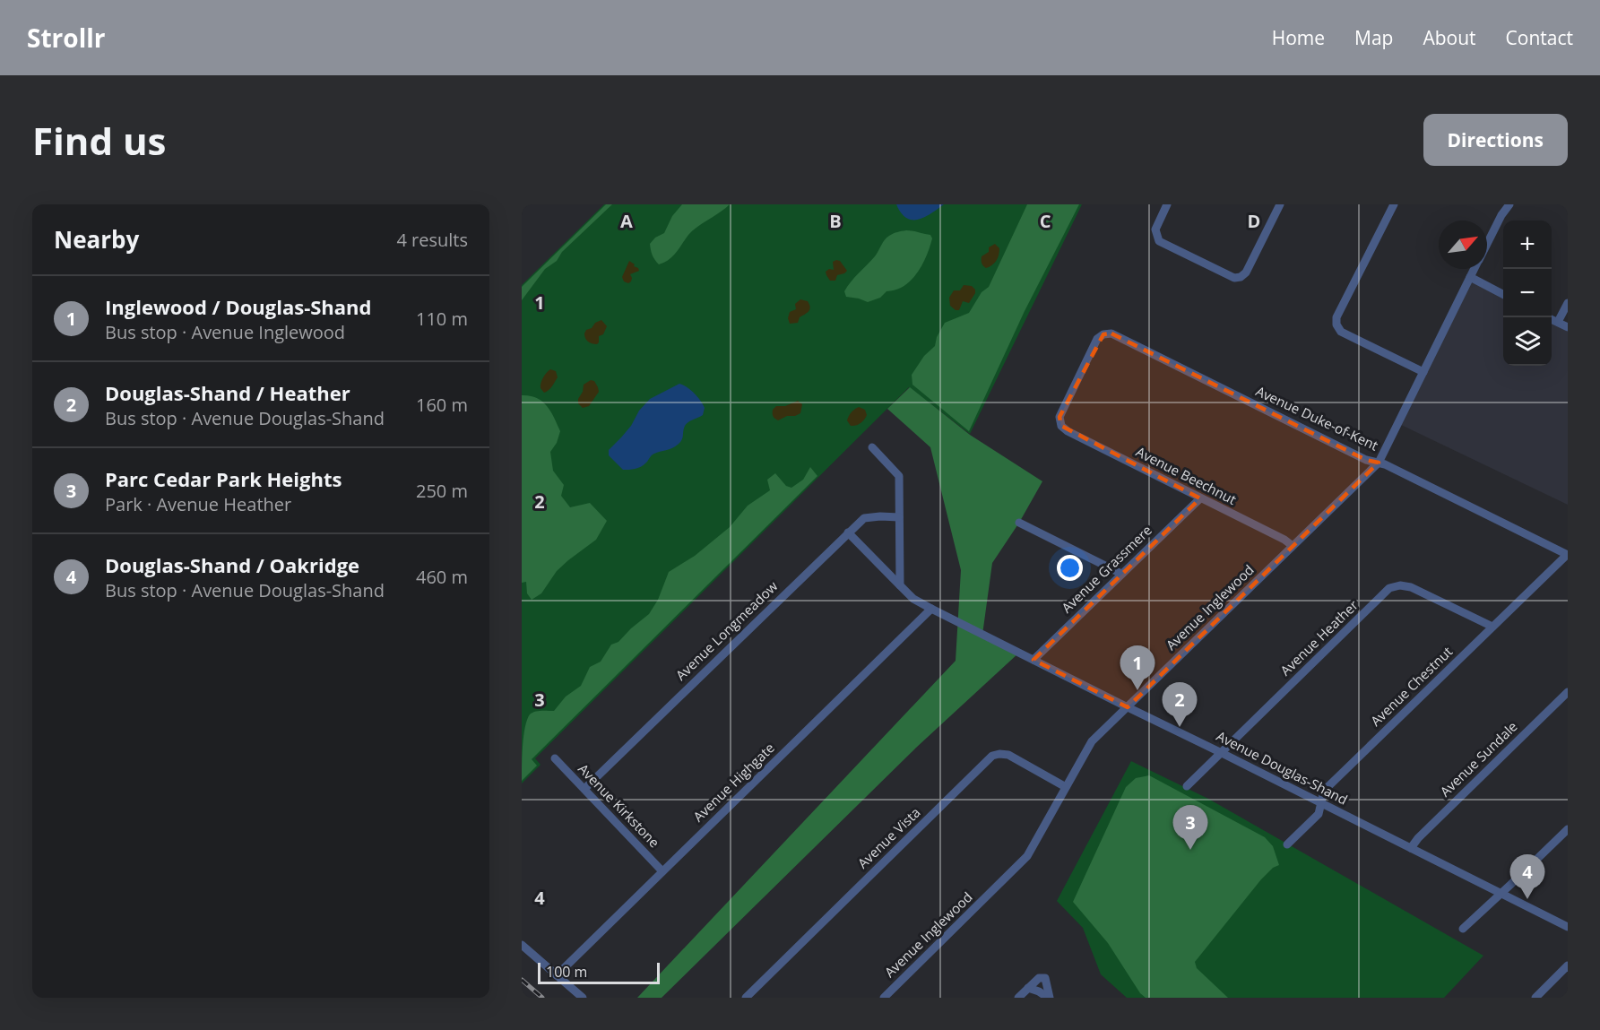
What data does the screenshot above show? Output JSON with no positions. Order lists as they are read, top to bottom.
{
  "streets": {
    "street": [
      "Avenue Duke-of-Kent",
      "Avenue Beechnut",
      "Avenue Grassmere",
      "Avenue Inglewood",
      "Avenue Longmeadow",
      "Avenue Heather",
      "Avenue Chestnut",
      "Avenue Sundale",
      "Avenue Douglas-Shand",
      "Avenue Highgate",
      "Avenue Kirkstone",
      "Avenue Vista"
    ]
  },
  "crossings": [
    ["Avenue Duke-of-Kent", "Avenue Beechnut"],
    ["Avenue Duke-of-Kent", "Avenue Inglewood"],
    ["Avenue Duke-of-Kent", "Avenue Chestnut"],
    ["Avenue Beechnut", "Avenue Grassmere"],
    ["Avenue Beechnut", "Avenue Inglewood"],
    ["Avenue Grassmere", "Avenue Douglas-Shand"],
    ["Avenue Inglewood", "Avenue Douglas-Shand"],
    ["Avenue Inglewood", "Avenue Vista"],
    ["Avenue Longmeadow", "Avenue Douglas-Shand"],
    ["Avenue Longmeadow", "Avenue Kirkstone"],
    ["Avenue Heather", "Avenue Chestnut"],
    ["Avenue Heather", "Avenue Douglas-Shand"],
    ["Avenue Chestnut", "Avenue Douglas-Shand"],
    ["Avenue Sundale", "Avenue Douglas-Shand"],
    ["Avenue Douglas-Shand", "Avenue Highgate"],
    ["Avenue Highgate", "Avenue Kirkstone"]
  ],
  "scale_bar": "100 m",
  "north": "top right",
  "page": {
    "header": "Strollr",
    "nav": [
      "Home",
      "Map",
      "About",
      "Contact"
    ],
    "buttons": "Directions",
    "title": "Find us",
    "heading": ["Nearby", "4 results"],
    "map_buttons": ["+", "−"],
    "list": [
      {
        "mark": "1",
        "name": "Inglewood / Douglas-Shand",
        "note": "Bus stop · Avenue Inglewood",
        "value": "110 m"
      },
      {
        "mark": "2",
        "name": "Douglas-Shand / Heather",
        "note": "Bus stop · Avenue Douglas-Shand",
        "value": "160 m"
      },
      {
        "mark": "3",
        "name": "Parc Cedar Park Heights",
        "note": "Park · Avenue Heather",
        "value": "250 m"
      },
      {
        "mark": "4",
        "name": "Douglas-Shand / Oakridge",
        "note": "Bus stop · Avenue Douglas-Shand",
        "value": "460 m"
      }
    ],
    "pins": [
      "1",
      "2",
      "3",
      "4"
    ],
    "scale": "100 m"
  },
  "grid": {
    "columns": [
      "A",
      "B",
      "C",
      "D"
    ],
    "rows": [
      "1",
      "2",
      "3",
      "4"
    ]
  }
}
